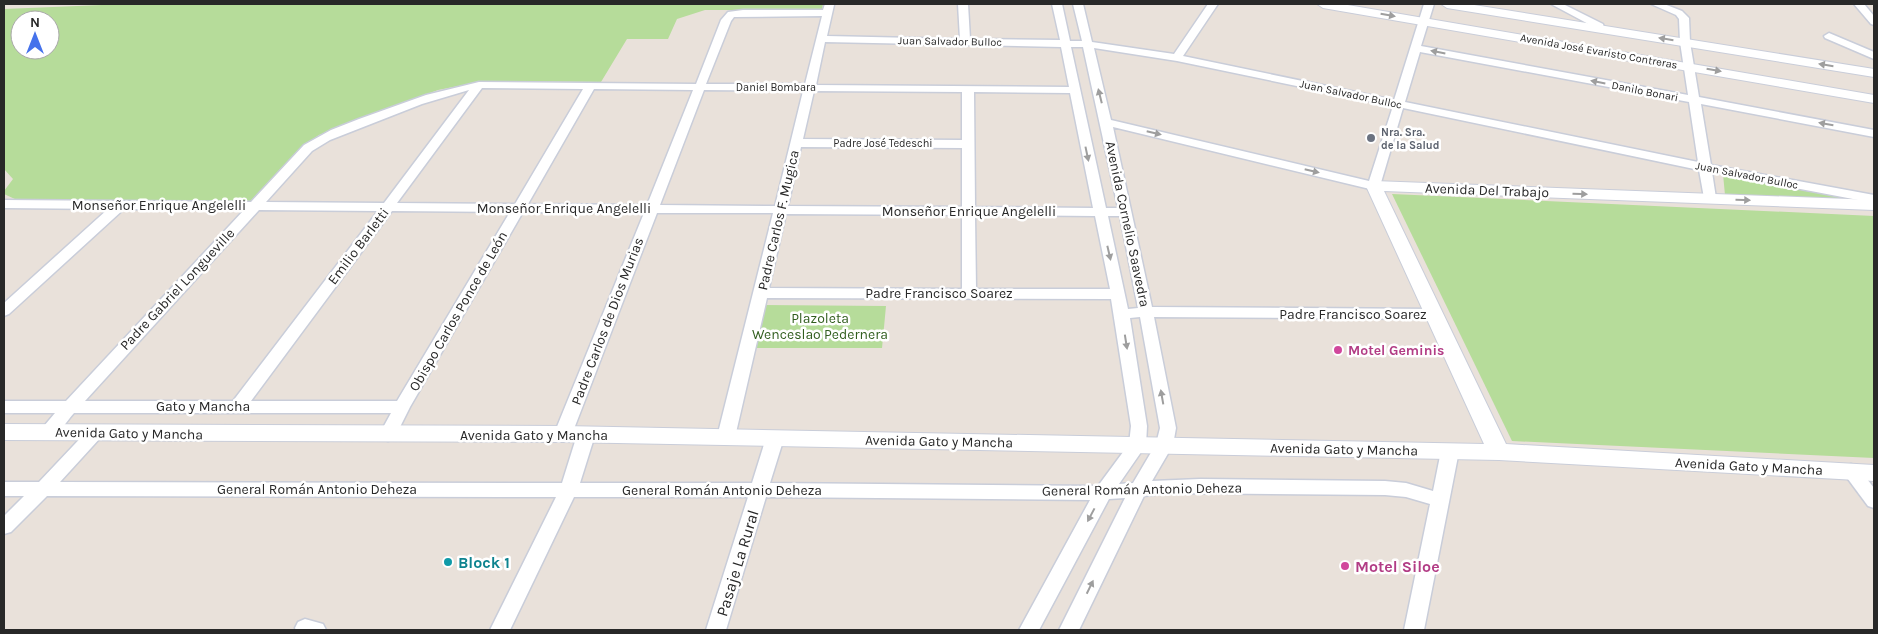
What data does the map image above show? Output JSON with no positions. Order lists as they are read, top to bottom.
{
  "streets": {
    "street": [
      "Juan Salvador Bulloc",
      "Avenida José Evaristo Contreras",
      "Daniel Bombara",
      "Danilo Bonari",
      "Padre José Tedeschi",
      "Avenida Del Trabajo",
      "Monseñor Enrique Angelelli",
      "Padre Carlos F. Mugica",
      "Avenida Cornelio Saavedra",
      "Emilio Barletti",
      "Padre Gabriel Longueville",
      "Padre Francisco Soarez",
      "Obispo Carlos Ponce de León",
      "Padre Carlos de Dios Murias",
      "Gato y Mancha",
      "Avenida Gato y Mancha",
      "General Román Antonio Deheza",
      "Pasaje La Rural"
    ]
  },
  "crossings": [
    ["Juan Salvador Bulloc", "Padre Carlos F. Mugica"],
    ["Juan Salvador Bulloc", "Avenida Cornelio Saavedra"],
    ["Daniel Bombara", "Padre Carlos F. Mugica"],
    ["Daniel Bombara", "Avenida Cornelio Saavedra"],
    ["Daniel Bombara", "Emilio Barletti"],
    ["Daniel Bombara", "Padre Gabriel Longueville"],
    ["Daniel Bombara", "Obispo Carlos Ponce de León"],
    ["Daniel Bombara", "Padre Carlos de Dios Murias"],
    ["Padre José Tedeschi", "Padre Carlos F. Mugica"],
    ["Avenida Del Trabajo", "Avenida Cornelio Saavedra"],
    ["Monseñor Enrique Angelelli", "Padre Carlos F. Mugica"],
    ["Monseñor Enrique Angelelli", "Avenida Cornelio Saavedra"],
    ["Monseñor Enrique Angelelli", "Emilio Barletti"],
    ["Monseñor Enrique Angelelli", "Padre Gabriel Longueville"],
    ["Monseñor Enrique Angelelli", "Obispo Carlos Ponce de León"],
    ["Monseñor Enrique Angelelli", "Padre Carlos de Dios Murias"],
    ["Padre Carlos F. Mugica", "Padre Francisco Soarez"],
    ["Padre Carlos F. Mugica", "Padre Carlos de Dios Murias"],
    ["Padre Carlos F. Mugica", "Avenida Gato y Mancha"],
    ["Avenida Cornelio Saavedra", "Padre Francisco Soarez"],
    ["Avenida Cornelio Saavedra", "Avenida Gato y Mancha"],
    ["Emilio Barletti", "Gato y Mancha"],
    ["Padre Gabriel Longueville", "Gato y Mancha"],
    ["Padre Gabriel Longueville", "Avenida Gato y Mancha"],
    ["Obispo Carlos Ponce de León", "Gato y Mancha"],
    ["Obispo Carlos Ponce de León", "Avenida Gato y Mancha"],
    ["Padre Carlos de Dios Murias", "Avenida Gato y Mancha"],
    ["Avenida Gato y Mancha", "Pasaje La Rural"],
    ["General Román Antonio Deheza", "Pasaje La Rural"]
  ],
  "one_way": ["Danilo Bonari", "Avenida Del Trabajo"],
  "parks": ["Plazoleta Wenceslao Pedernera"],
  "places": [
    "Nra. Sra. de la Salud",
    "Motel Geminis",
    "Block 1",
    "Motel Siloe"
  ],
  "north": "top"
}
